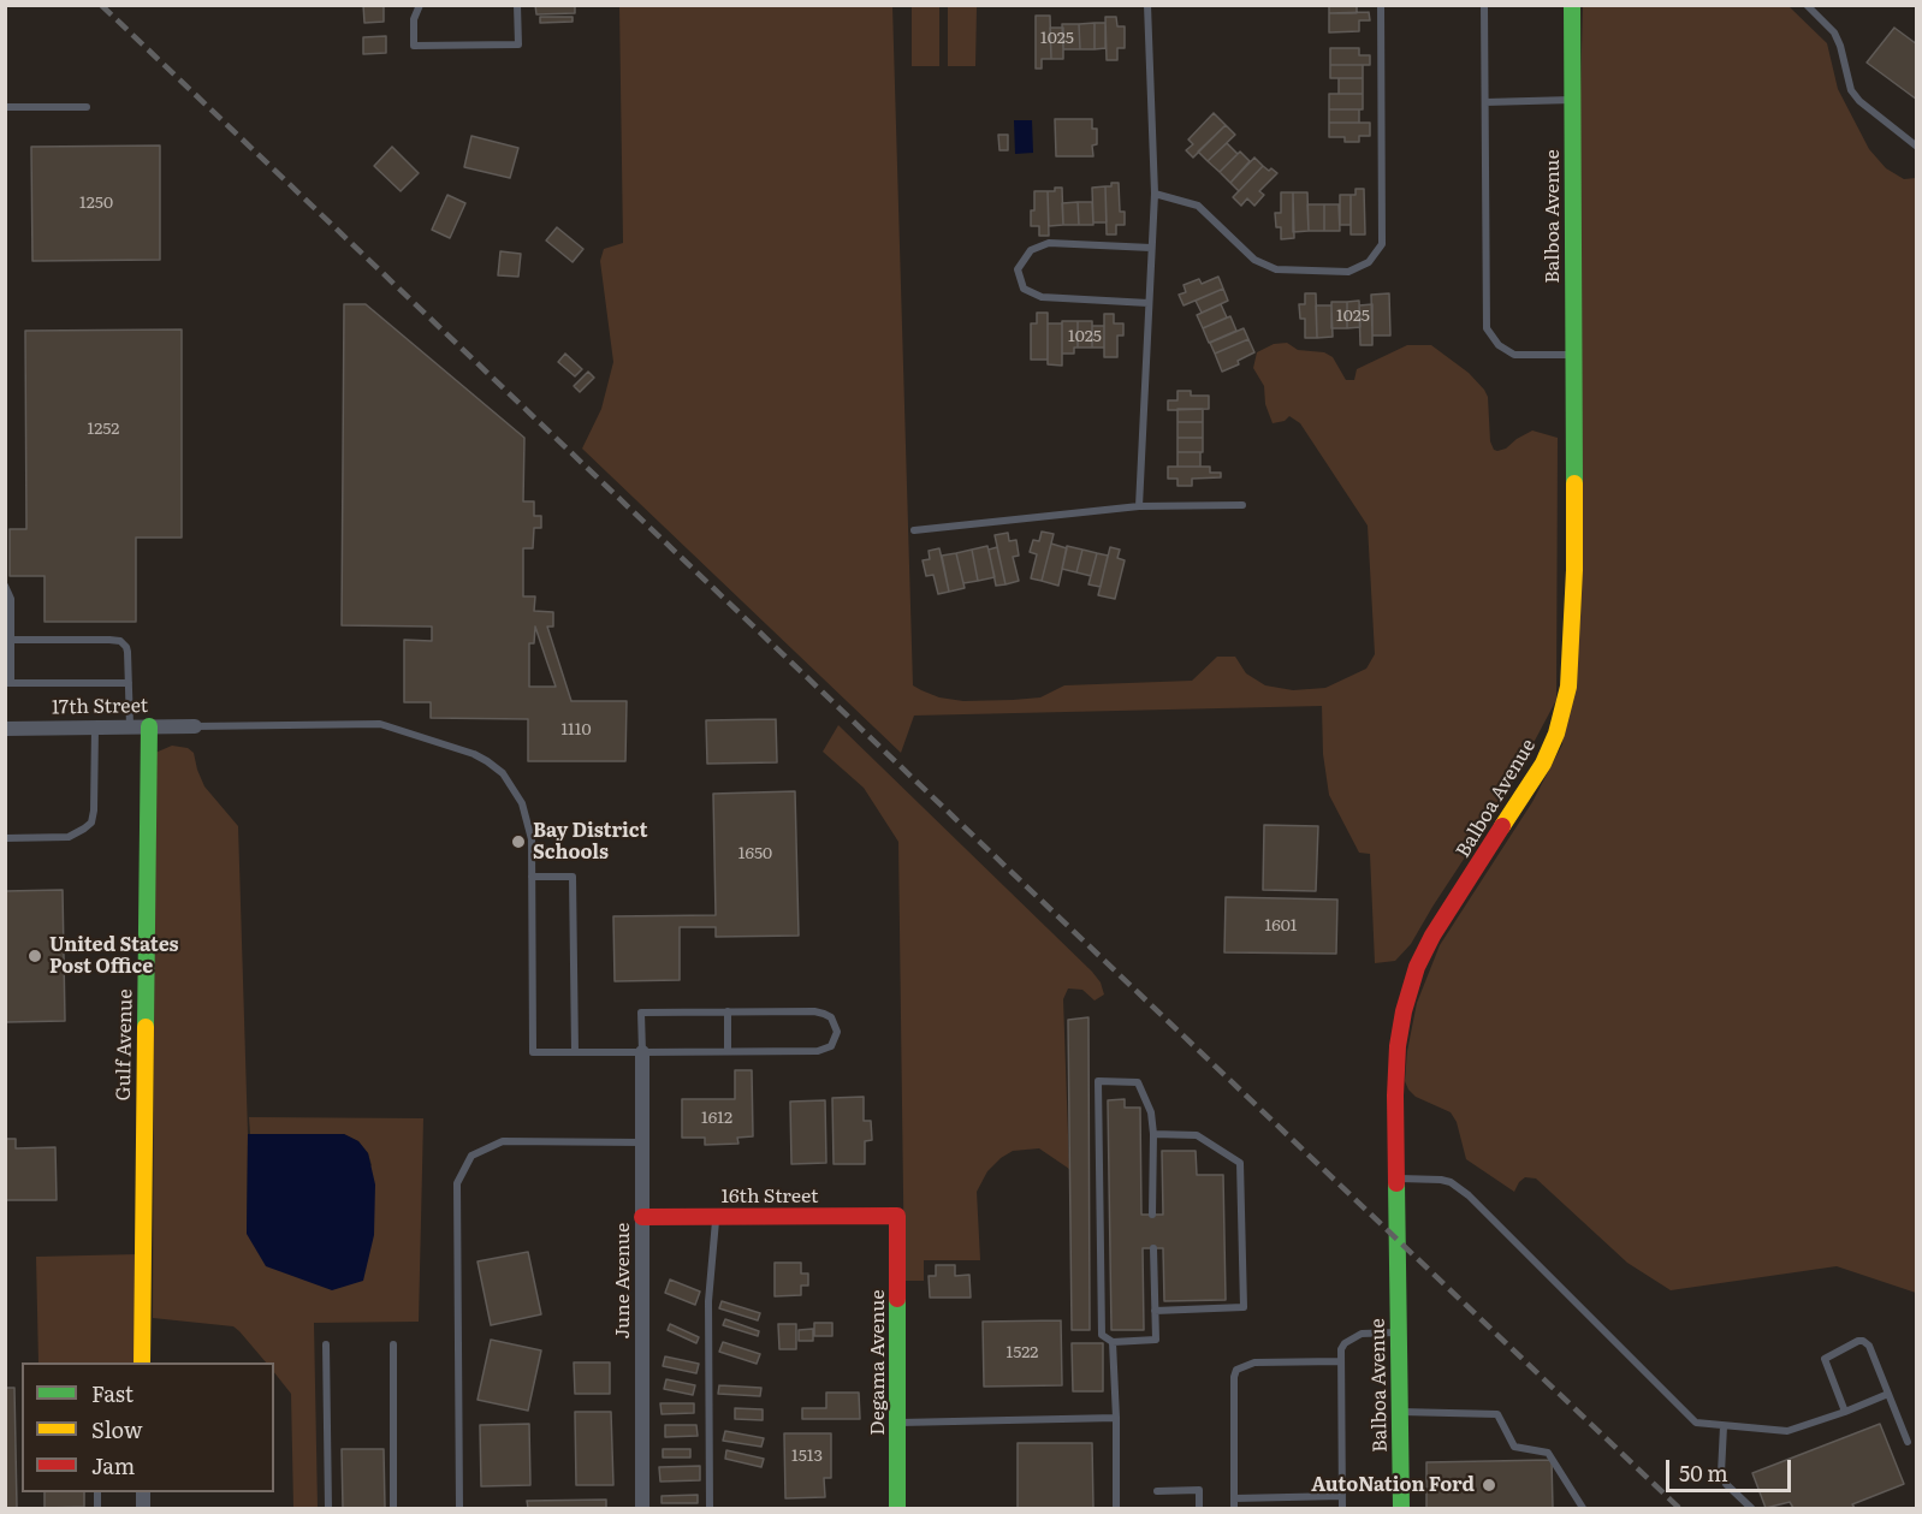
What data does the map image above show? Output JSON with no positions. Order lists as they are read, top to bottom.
{
  "streets": {
    "street": [
      "Balboa Avenue",
      "17th Street",
      "Gulf Avenue",
      "16th Street",
      "June Avenue",
      "Degama Avenue"
    ]
  },
  "crossings": [
    ["17th Street", "Gulf Avenue"],
    ["16th Street", "June Avenue"],
    ["16th Street", "Degama Avenue"]
  ],
  "places": ["Bay District Schools", "United States Post Office", "AutoNation Ford"],
  "house_numbers": [
    "1025",
    "1250",
    "1025",
    "1025",
    "1252",
    "1110",
    "1650",
    "1601",
    "1612",
    "1522",
    "1513"
  ],
  "legend": ["Fast", "Slow", "Jam"],
  "scale_bar": "50 m"
}
